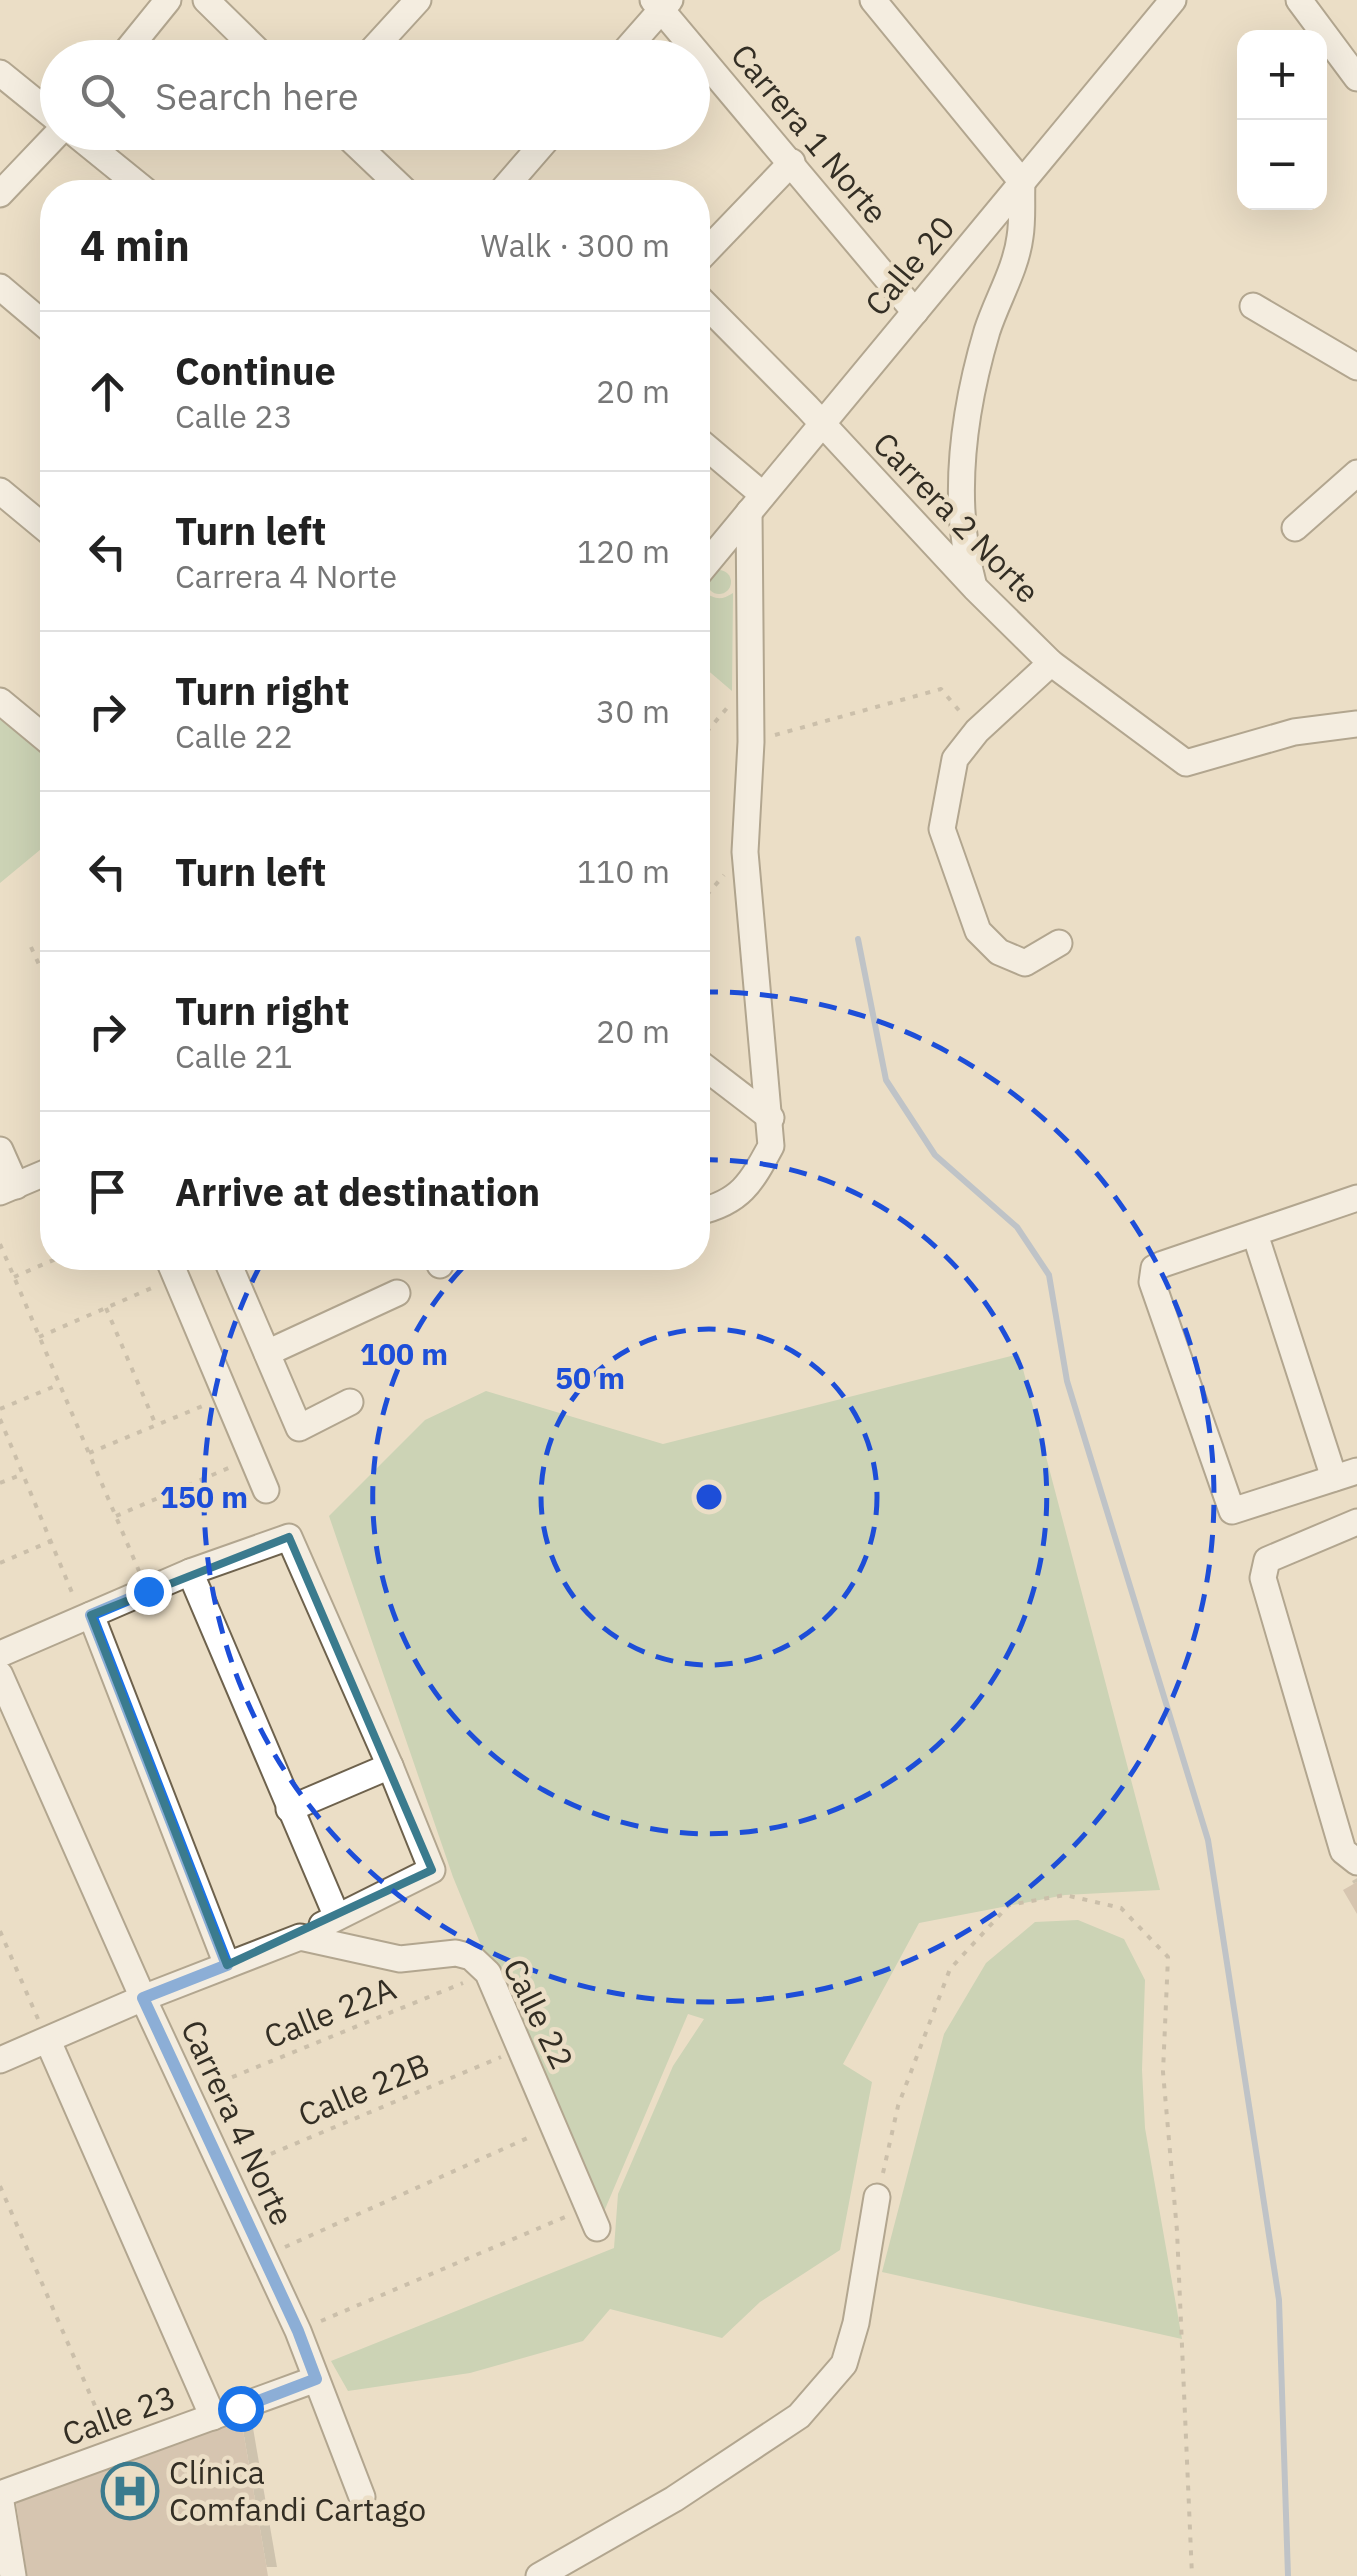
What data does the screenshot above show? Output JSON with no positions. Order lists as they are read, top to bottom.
{
  "streets": {
    "street": [
      "Carrera 1 Norte",
      "Calle 20",
      "Carrera 2 Norte",
      "Calle 22",
      "Carrera 4 Norte",
      "Calle 23"
    ],
    "path": ["Calle 22A", "Calle 22B"]
  },
  "crossings": [
    ["Carrera 1 Norte", "Calle 20"],
    ["Calle 20", "Carrera 2 Norte"],
    ["Calle 22A", "Calle 22"],
    ["Calle 22A", "Carrera 4 Norte"],
    ["Calle 22", "Calle 22B"],
    ["Calle 22B", "Carrera 4 Norte"],
    ["Carrera 4 Norte", "Calle 23"]
  ],
  "places": {
    "hospital": ["Clínica Comfandi Cartago"]
  },
  "page": {
    "map_buttons": ["+", "−"],
    "search": "Search here",
    "heading": ["4 min", "Walk · 300 m"],
    "list": [
      ["Continue", "Calle 23", "20 m"],
      ["Turn left", "Carrera 4 Norte", "120 m"],
      ["Turn right", "Calle 22", "30 m"],
      ["Turn left", "110 m"],
      ["Turn right", "Calle 21", "20 m"],
      "Arrive at destination"
    ]
  },
  "rings": ["100 m", "50 m", "150 m"]
}
